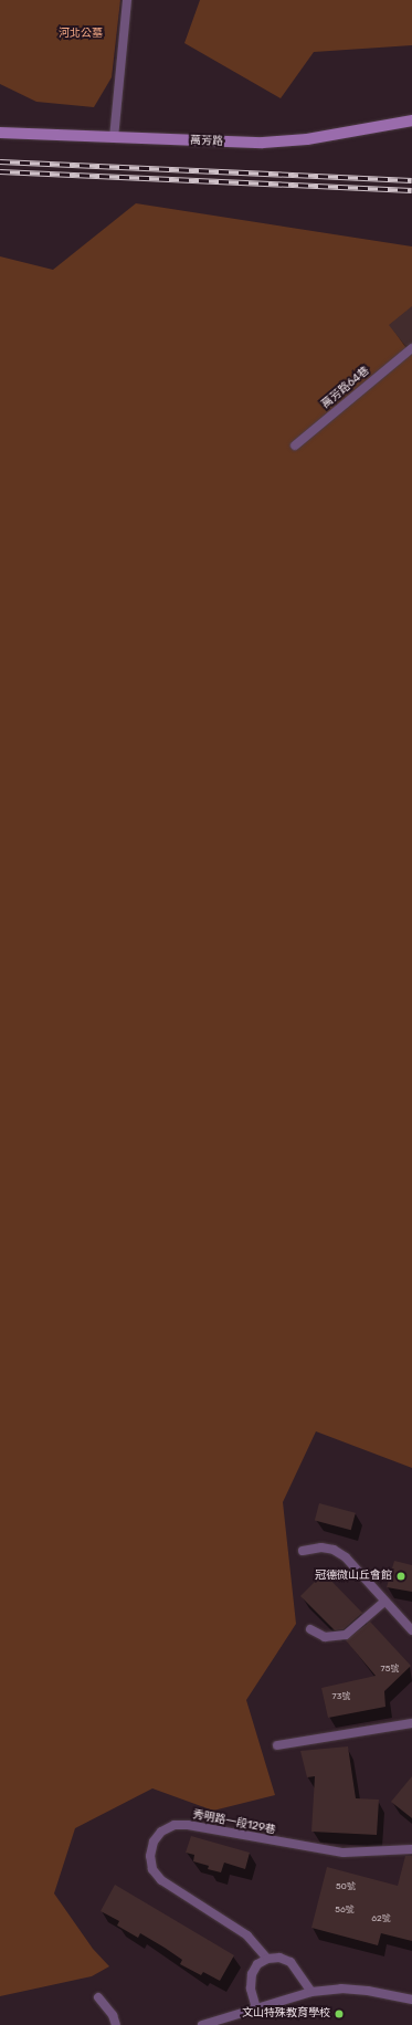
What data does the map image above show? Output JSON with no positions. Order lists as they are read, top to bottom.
{
  "streets": {
    "street": ["萬芳路"],
    "lane": ["萬芳路64巷", "秀明路一段129巷"]
  },
  "parks": ["河北公墓"],
  "places": ["冠德微山丘會館", "文山特殊教育學校"],
  "house_numbers": [
    "75號",
    "73號",
    "50號",
    "56號",
    "62號"
  ]
}
